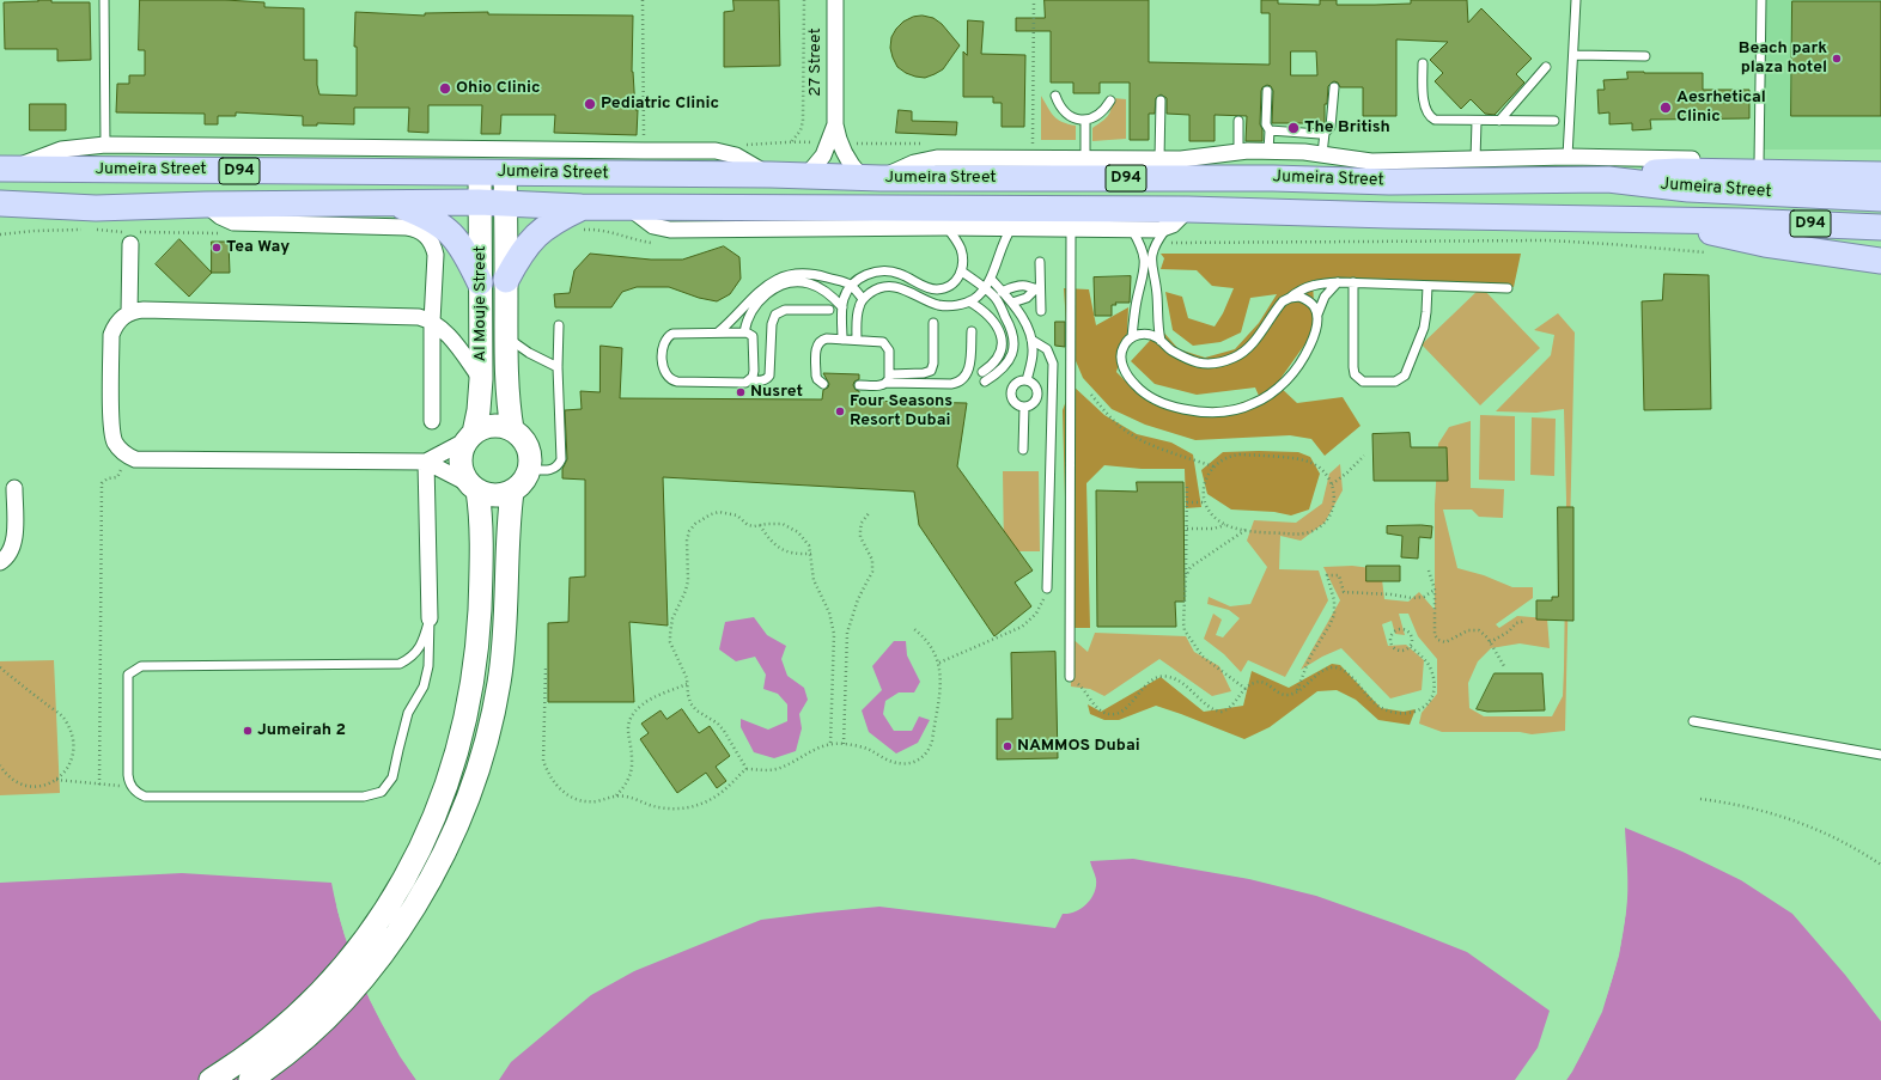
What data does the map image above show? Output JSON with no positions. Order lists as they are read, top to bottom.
{
  "streets": {
    "main road": ["Jumeira Street", "D94"],
    "street": ["27 Street", "Al Mouje Street"]
  },
  "crossings": [
    ["27 Street", "Jumeira Street"],
    ["Jumeira Street", "Al Mouje Street"]
  ],
  "places": [
    "Beach park plaza hotel",
    "Ohio Clinic",
    "Pediatric Clinic",
    "Aesrhetical Clinic",
    "The British",
    "Tea Way",
    "Nusret",
    "Four Seasons Resort Dubai",
    "Jumeirah 2",
    "NAMMOS Dubai"
  ]
}
